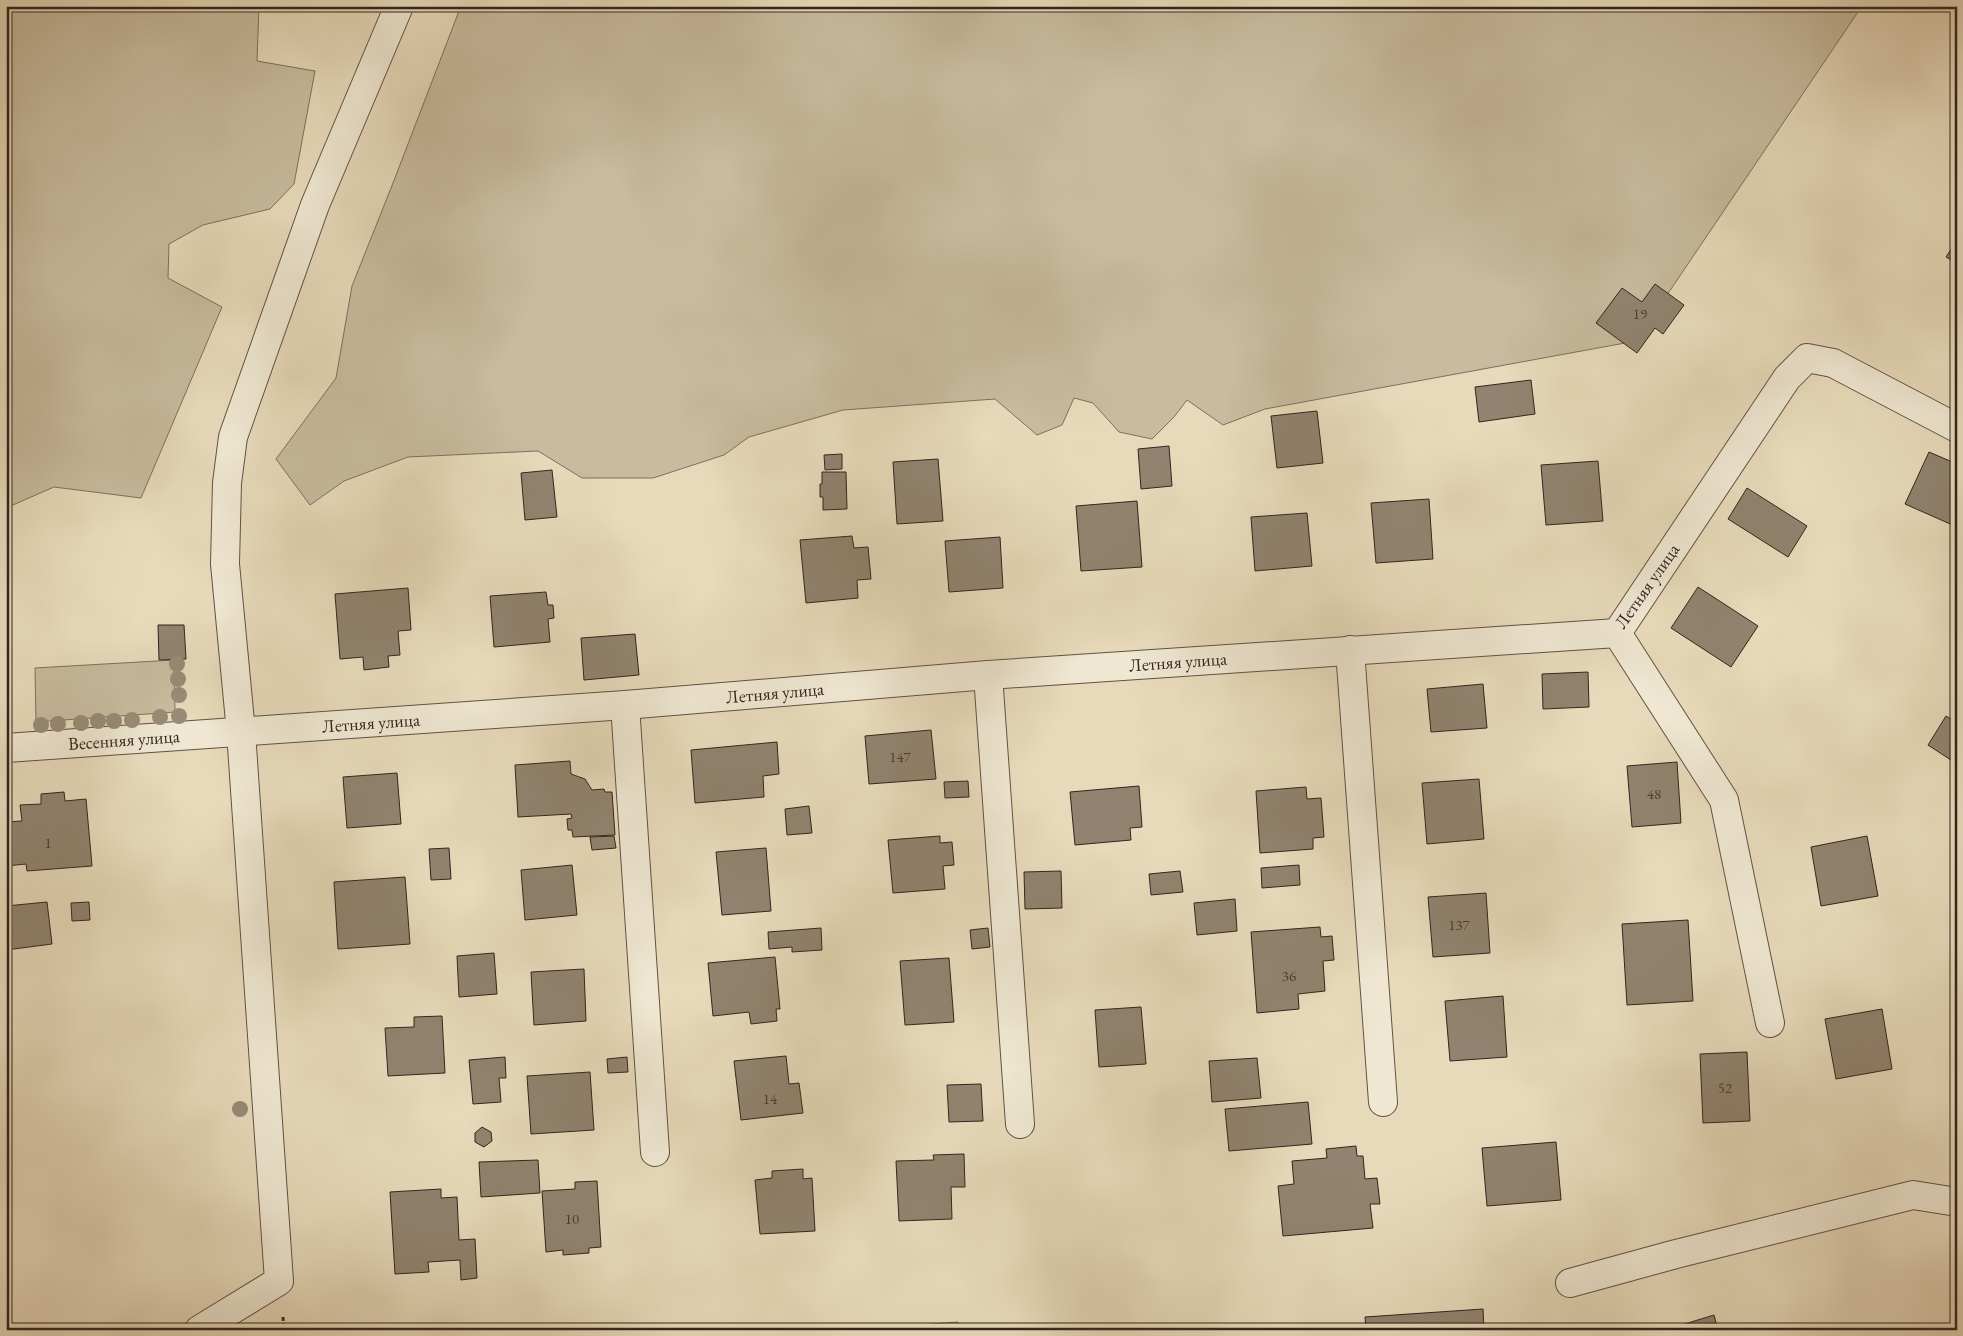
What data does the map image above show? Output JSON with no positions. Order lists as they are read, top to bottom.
{
  "streets": {
    "street": ["Летняя улица", "Весенняя улица"]
  },
  "crossings": [
    ["Летняя улица", "Весенняя улица"]
  ],
  "house_numbers": [
    "19",
    "147",
    "48",
    "1",
    "137",
    "36",
    "52",
    "14",
    "10"
  ]
}
